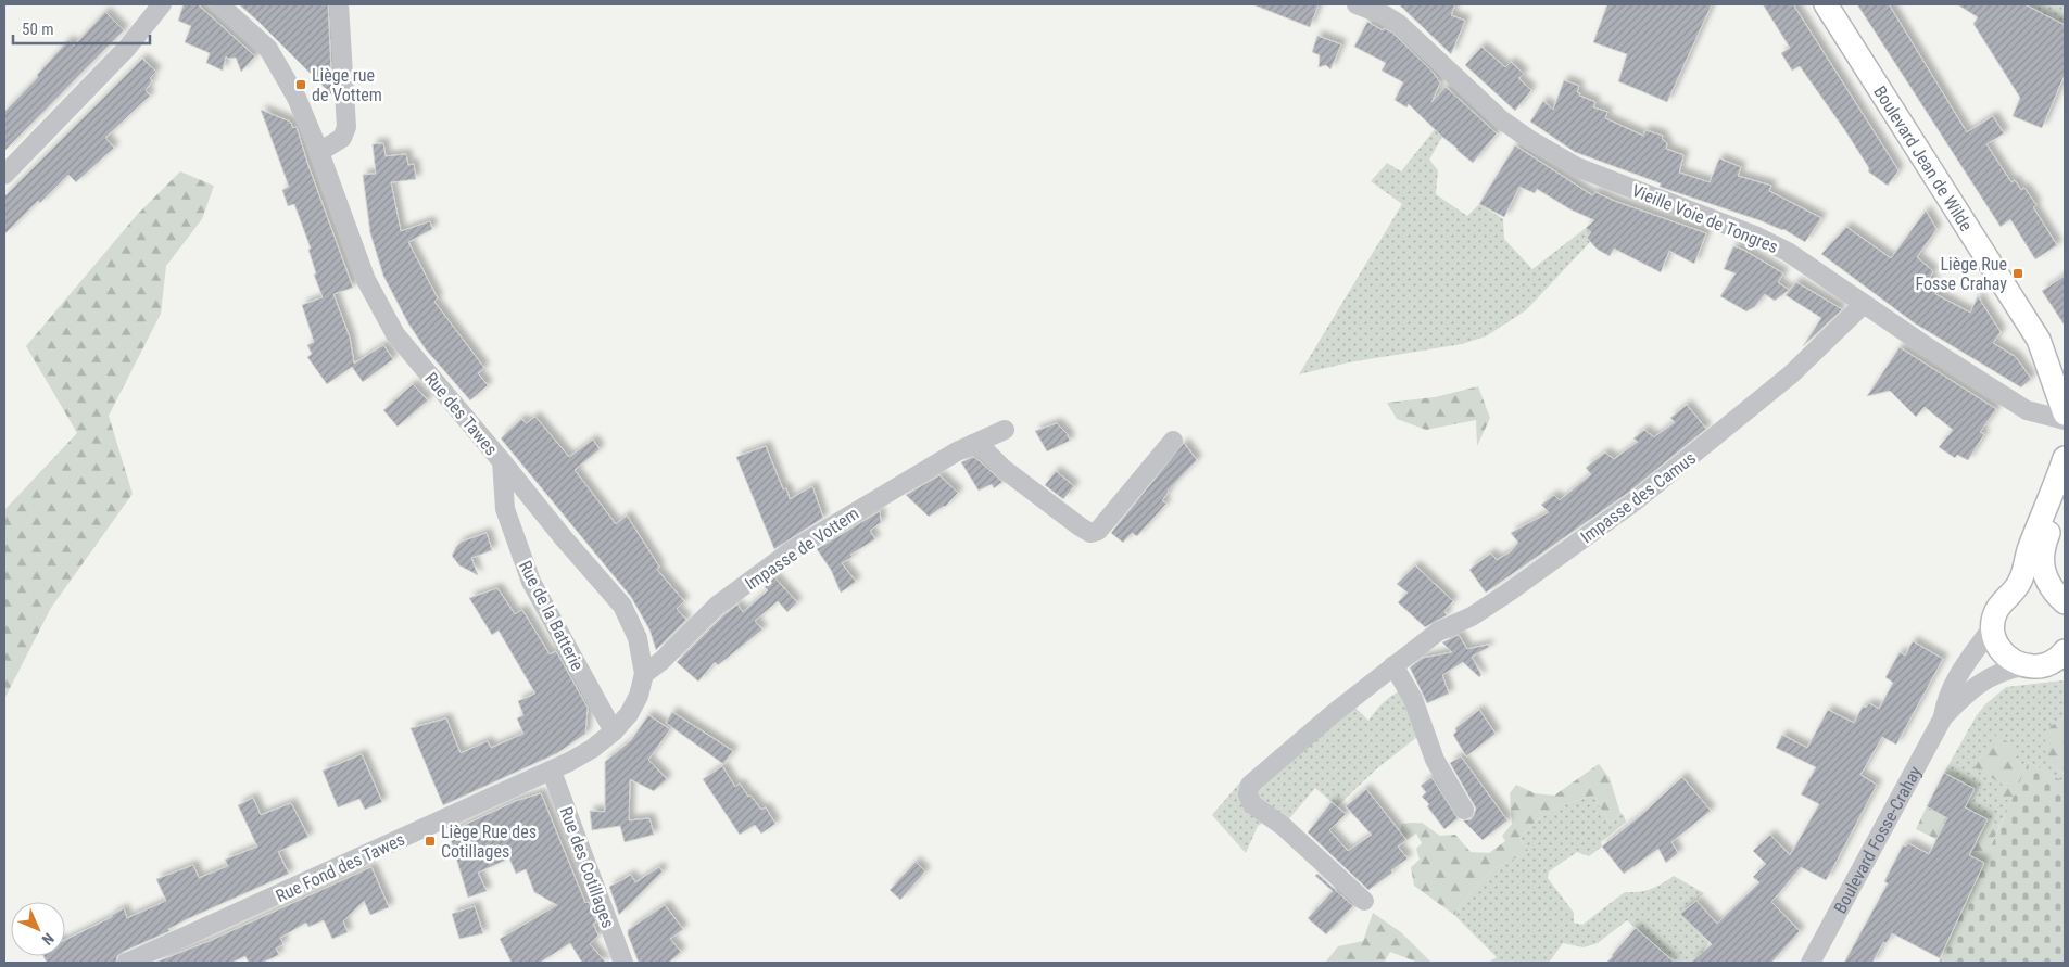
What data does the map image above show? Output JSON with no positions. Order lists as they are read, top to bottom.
{
  "streets": {
    "main road": ["Boulevard Jean de Wilde", "Boulevard Fosse-Crahay"],
    "street": [
      "Vieille Voie de Tongres",
      "Rue des Tawes",
      "Impasse des Camus",
      "Impasse de Vottem",
      "Rue de la Batterie",
      "Rue Fond des Tawes",
      "Rue des Cotillages"
    ]
  },
  "crossings": [
    ["Vieille Voie de Tongres", "Impasse des Camus"],
    ["Rue des Tawes", "Impasse de Vottem"],
    ["Rue des Tawes", "Rue de la Batterie"],
    ["Rue des Tawes", "Rue Fond des Tawes"],
    ["Rue des Tawes", "Rue des Cotillages"],
    ["Rue Fond des Tawes", "Rue des Cotillages"]
  ],
  "places": {
    "transit": ["Liège rue de Vottem", "Liège Rue Fosse Crahay", "Liège Rue des Cotillages"]
  },
  "scale_bar": "50 m",
  "north": "bottom right"
}
